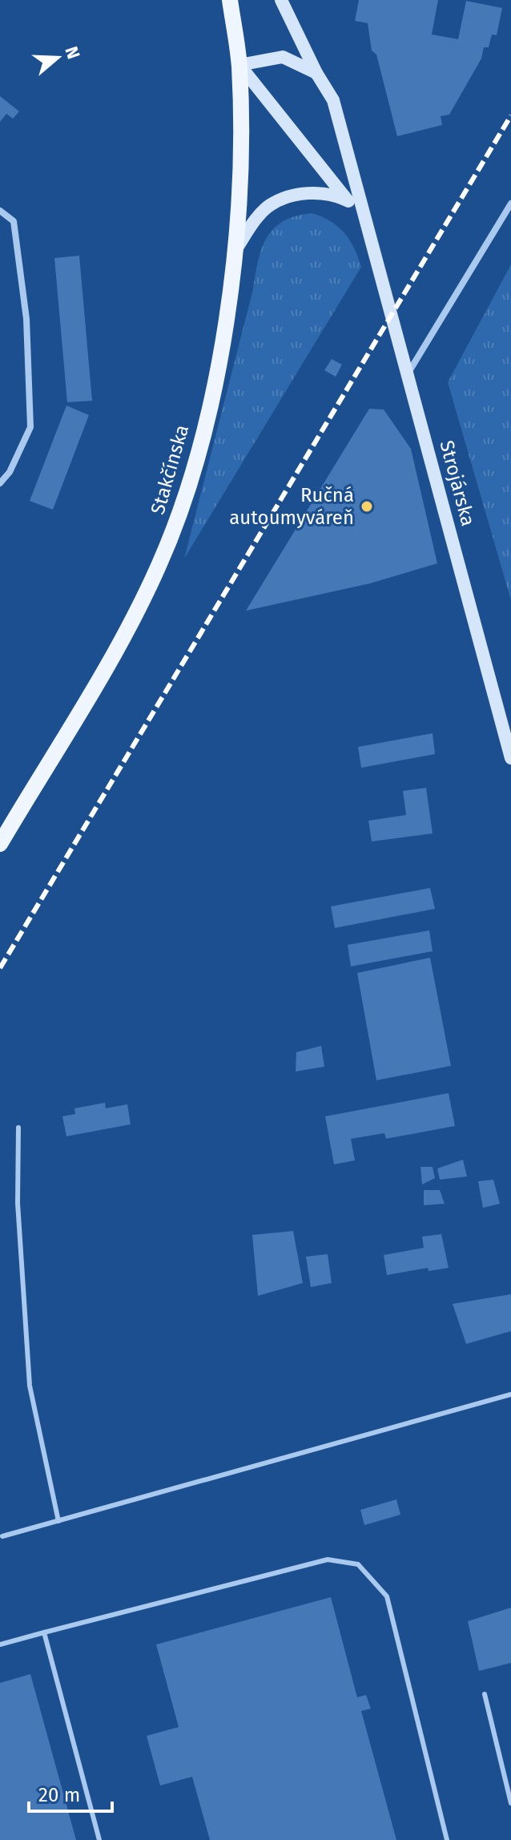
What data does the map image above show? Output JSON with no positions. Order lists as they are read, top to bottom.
{
  "streets": {
    "main road": ["Stakčínska", "Strojárska"]
  },
  "crossings": [
    ["Stakčínska", "Strojárska"]
  ],
  "places": ["Ručná autoumyváreň"],
  "scale_bar": "20 m",
  "north": "right"
}
